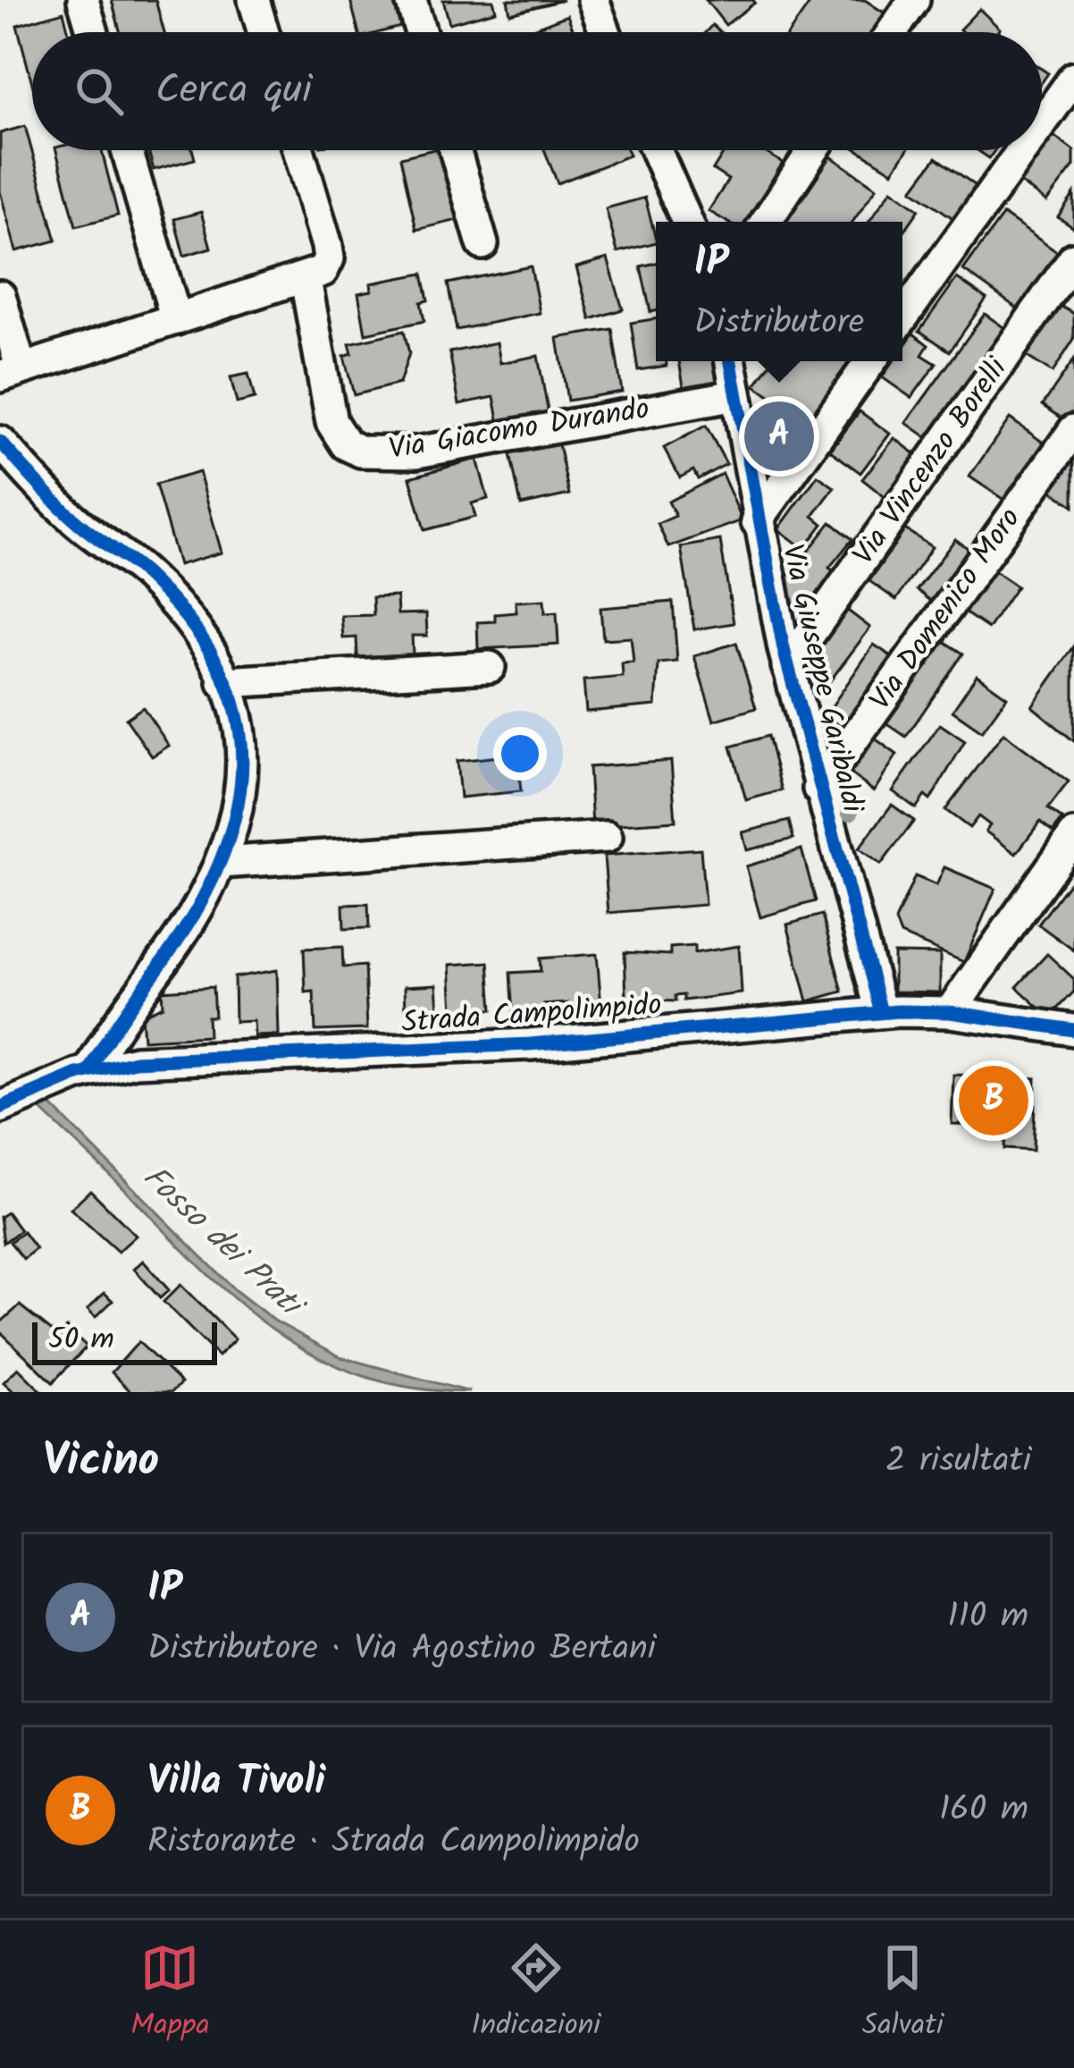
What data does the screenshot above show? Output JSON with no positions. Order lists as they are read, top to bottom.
{
  "streets": {
    "street": [
      "Via Giacomo Durando",
      "Via Vincenzo Borelli",
      "Via Domenico Moro",
      "Via Giuseppe Garibaldi",
      "Strada Campolimpido"
    ]
  },
  "crossings": [
    ["Via Giacomo Durando", "Via Giuseppe Garibaldi"],
    ["Via Vincenzo Borelli", "Via Giuseppe Garibaldi"],
    ["Via Domenico Moro", "Via Giuseppe Garibaldi"],
    ["Via Giuseppe Garibaldi", "Strada Campolimpido"]
  ],
  "water": ["Fosso dei Prati"],
  "scale_bar": "50 m",
  "page": {
    "search": "Cerca qui",
    "popup": ["IP", "Distributore"],
    "pins": ["A", "B"],
    "scale": "50 m",
    "heading": ["Vicino", "2 risultati"],
    "list": [
      {
        "mark": "A",
        "name": "IP",
        "note": "Distributore · Via Agostino Bertani",
        "value": "110 m"
      },
      {
        "mark": "B",
        "name": "Villa Tivoli",
        "note": "Ristorante · Strada Campolimpido",
        "value": "160 m"
      }
    ],
    "nav": ["Mappa", "Indicazioni", "Salvati"]
  }
}
